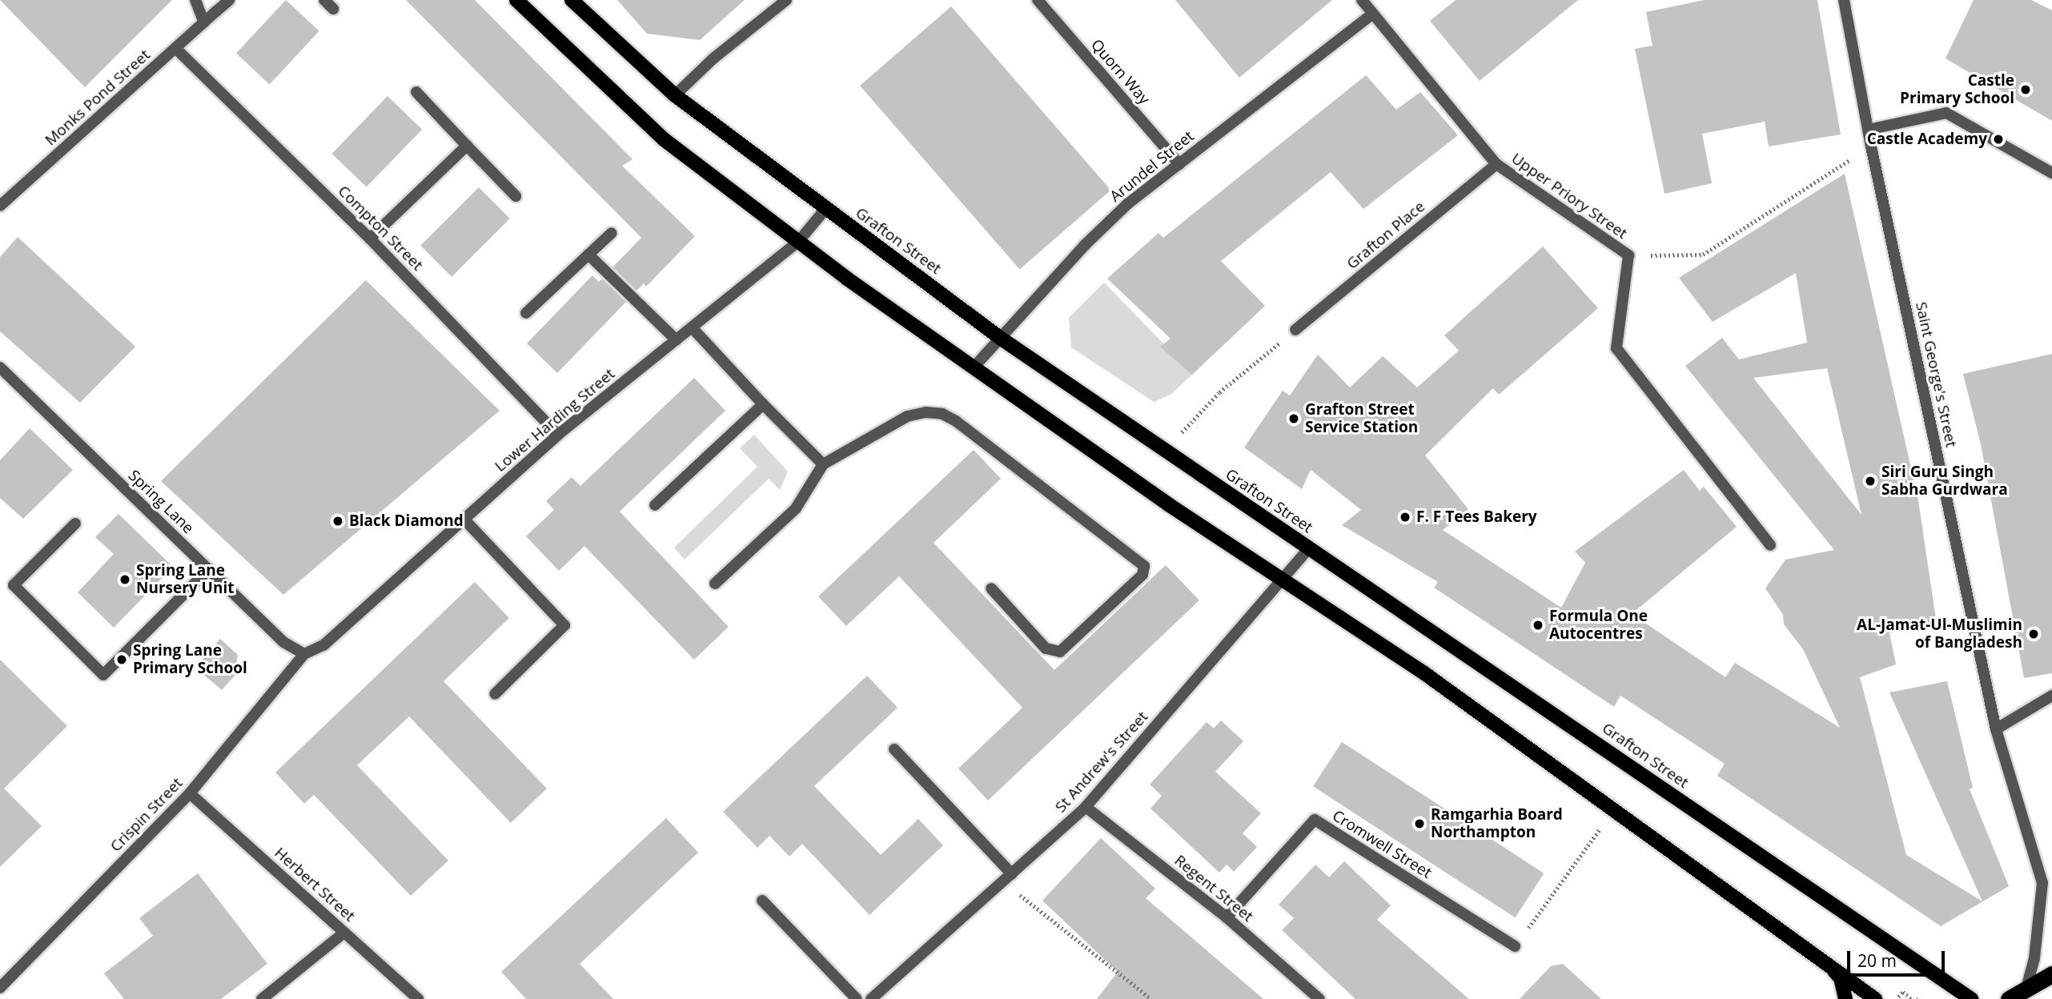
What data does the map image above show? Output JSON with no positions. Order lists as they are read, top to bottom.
{
  "streets": {
    "main road": ["Grafton Street"],
    "street": [
      "Quorn Way",
      "Monks Pond Street",
      "Arundel Street",
      "Upper Priory Street",
      "Compton Street",
      "Grafton Place",
      "Saint George's Street",
      "Lower Harding Street",
      "Spring Lane",
      "St Andrew's Street",
      "Crispin Street",
      "Cromwell Street",
      "Herbert Street",
      "Regent Street"
    ]
  },
  "crossings": [
    ["Quorn Way", "Arundel Street"],
    ["Monks Pond Street", "Compton Street"],
    ["Arundel Street", "Upper Priory Street"],
    ["Arundel Street", "Grafton Street"],
    ["Upper Priory Street", "Grafton Place"],
    ["Compton Street", "Lower Harding Street"],
    ["Grafton Street", "Lower Harding Street"],
    ["Grafton Street", "St Andrew's Street"],
    ["Lower Harding Street", "Spring Lane"],
    ["Lower Harding Street", "Crispin Street"],
    ["Spring Lane", "Crispin Street"],
    ["St Andrew's Street", "Regent Street"],
    ["Crispin Street", "Herbert Street"],
    ["Cromwell Street", "Regent Street"]
  ],
  "places": [
    "Castle Primary School",
    "Castle Academy",
    "Grafton Street Service Station",
    "Siri Guru Singh Sabha Gurdwara",
    "F. F Tees Bakery",
    "Black Diamond",
    "Spring Lane Nursery Unit",
    "Formula One Autocentres",
    "AL-Jamat-Ul-Muslimin of Bangladesh",
    "Spring Lane Primary School",
    "Ramgarhia Board Northampton"
  ],
  "scale_bar": "20 m"
}
